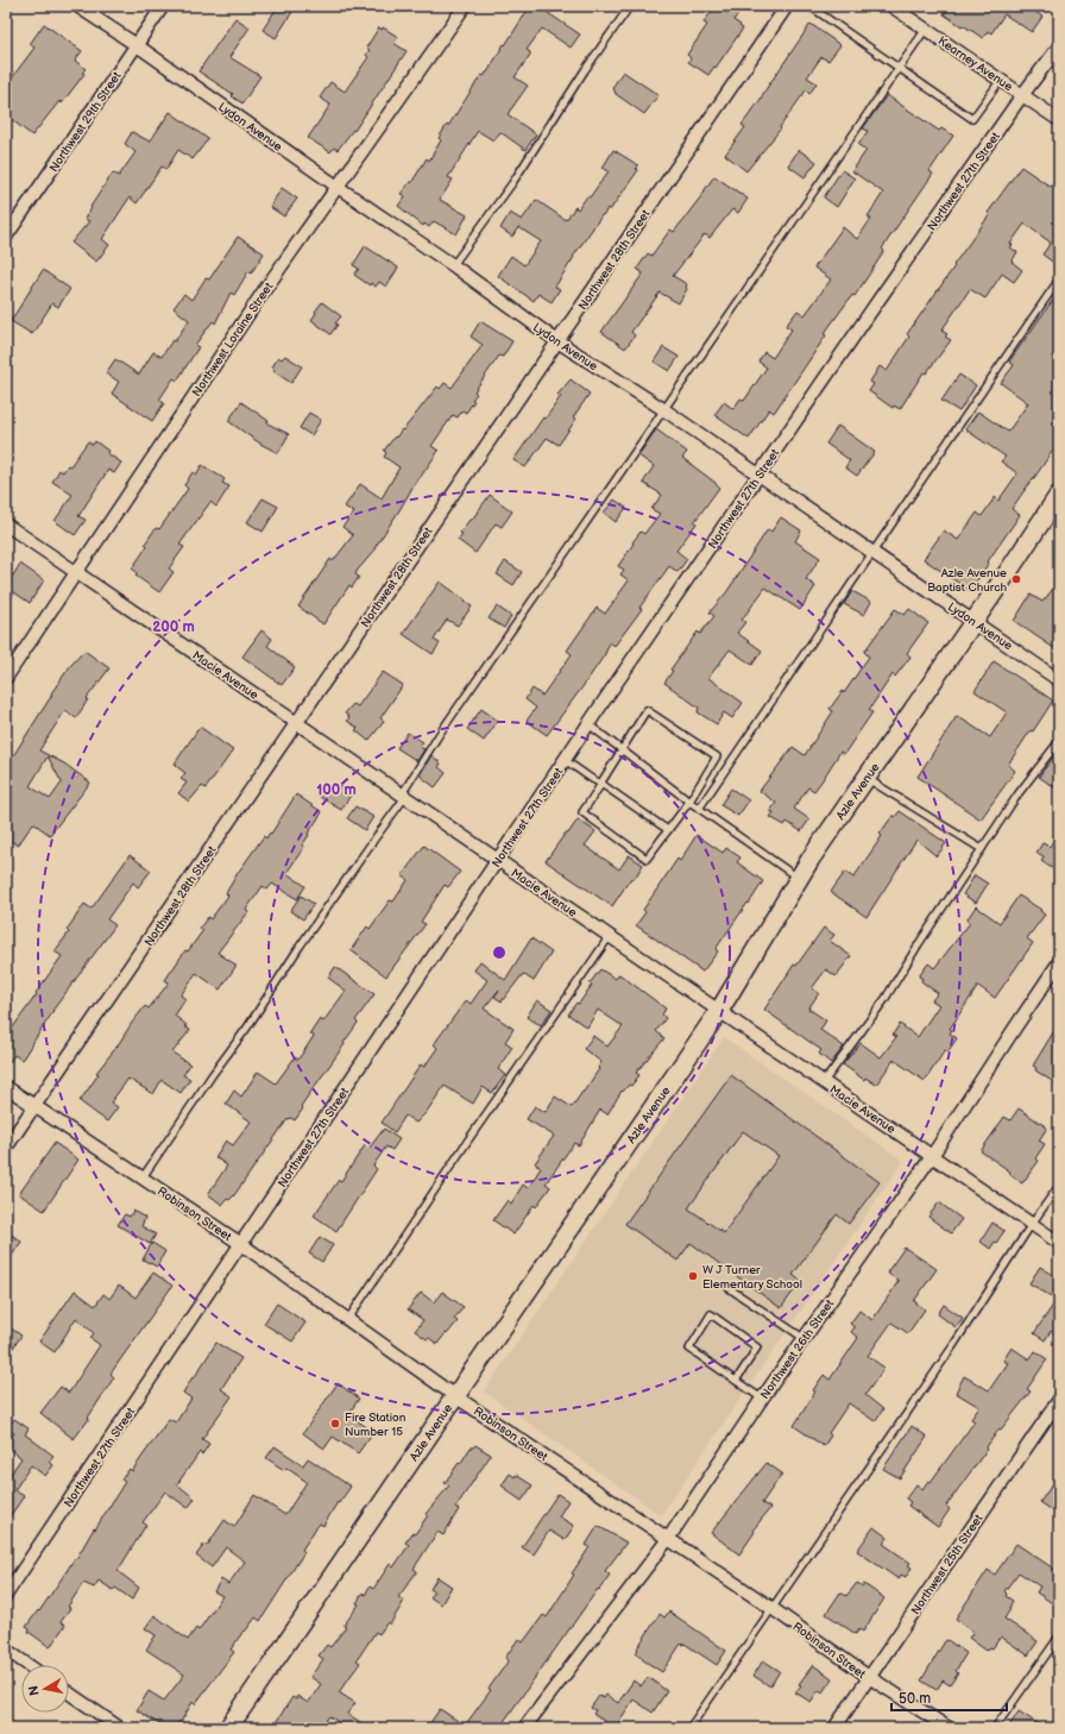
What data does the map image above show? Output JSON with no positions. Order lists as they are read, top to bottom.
{
  "streets": {
    "main road": ["Azle Avenue"],
    "street": [
      "Kearney Avenue",
      "Northwest 29th Street",
      "Lydon Avenue",
      "Northwest 27th Street",
      "Northwest 28th Street",
      "Northwest Loraine Street",
      "Macie Avenue",
      "Robinson Street",
      "Northwest 26th Street",
      "Northwest 25th Street"
    ]
  },
  "crossings": [
    ["Kearney Avenue", "Northwest 27th Street"],
    ["Northwest 29th Street", "Lydon Avenue"],
    ["Lydon Avenue", "Northwest 27th Street"],
    ["Lydon Avenue", "Northwest 28th Street"],
    ["Lydon Avenue", "Northwest Loraine Street"],
    ["Lydon Avenue", "Azle Avenue"],
    ["Northwest 27th Street", "Macie Avenue"],
    ["Northwest 27th Street", "Robinson Street"],
    ["Northwest 28th Street", "Macie Avenue"],
    ["Northwest 28th Street", "Robinson Street"],
    ["Northwest Loraine Street", "Macie Avenue"],
    ["Macie Avenue", "Azle Avenue"],
    ["Macie Avenue", "Northwest 26th Street"],
    ["Azle Avenue", "Robinson Street"],
    ["Robinson Street", "Northwest 26th Street"],
    ["Robinson Street", "Northwest 25th Street"]
  ],
  "places": ["Azle Avenue Baptist Church", "W J Turner Elementary School", "Fire Station Number 15"],
  "scale_bar": "50 m",
  "north": "left",
  "rings": ["200 m", "100 m"]
}
